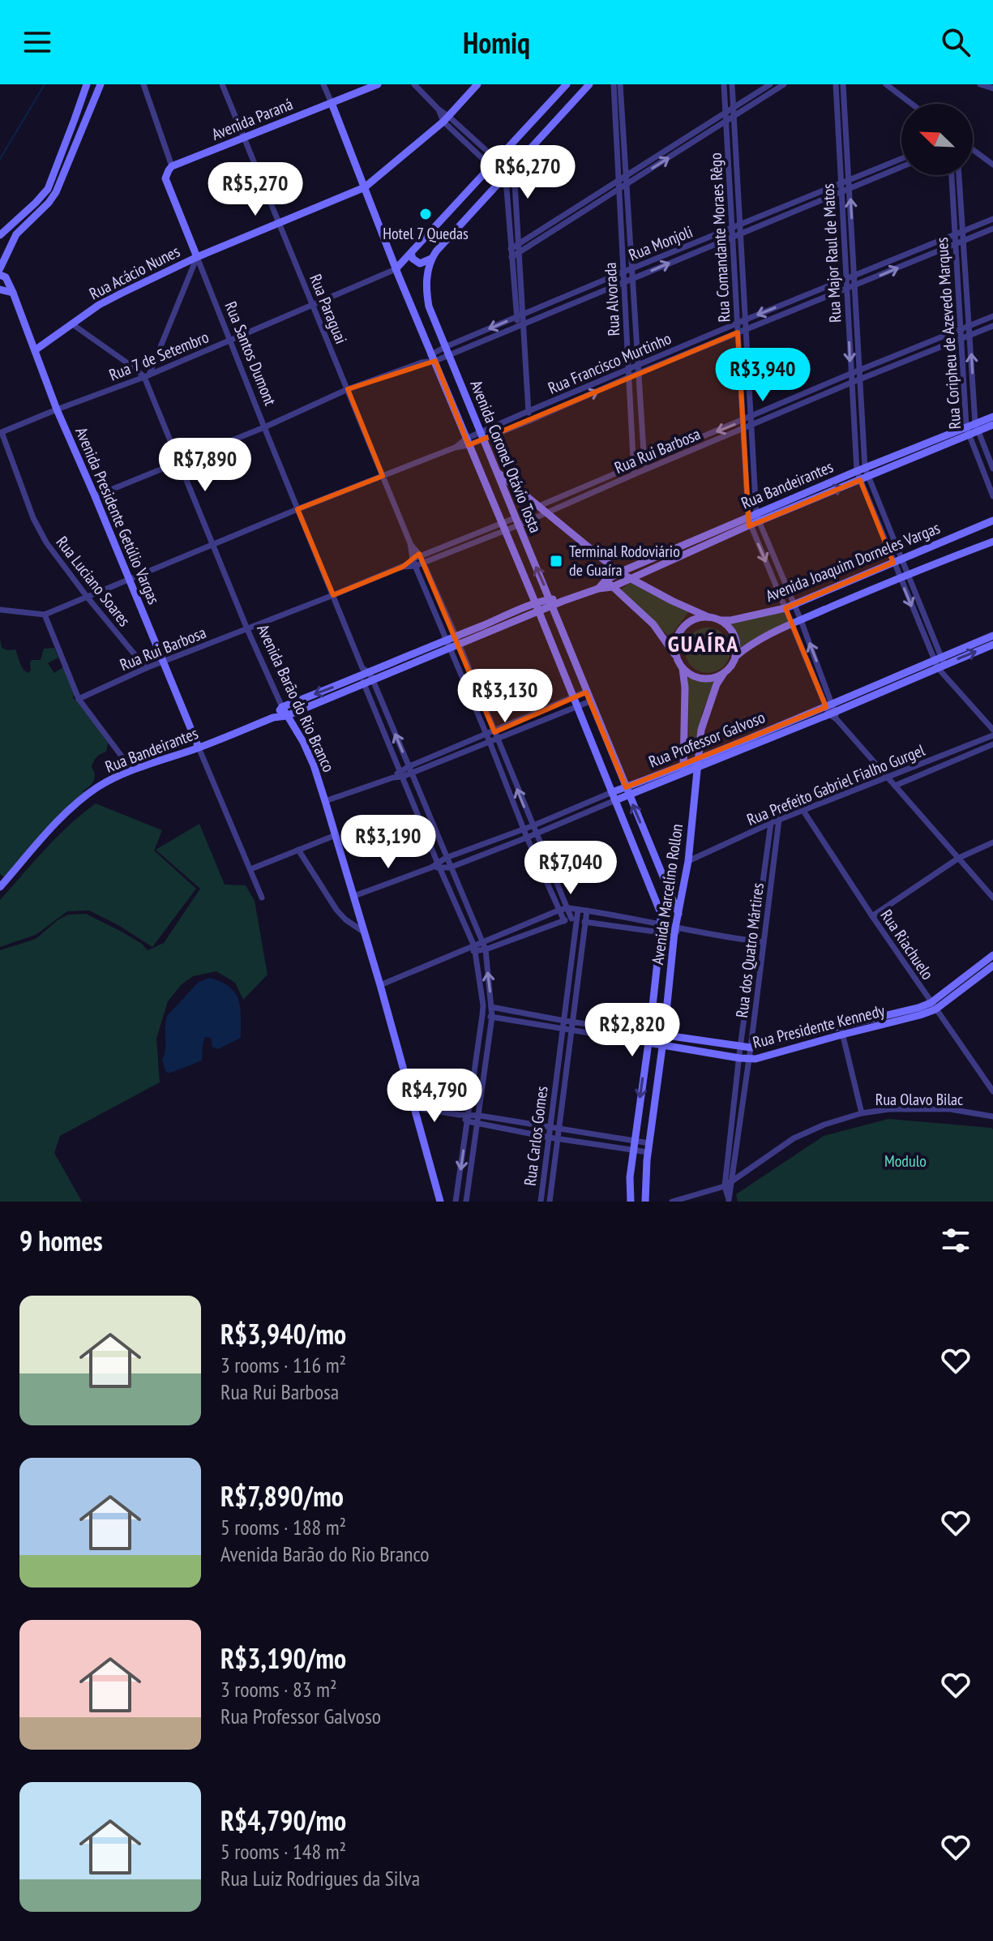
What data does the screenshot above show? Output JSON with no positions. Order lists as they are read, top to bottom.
{
  "streets": {
    "street": [
      "Avenida Paraná",
      "Rua Comandante Moraes Rêgo",
      "Rua Monjoli",
      "Rua Major Raul de Matos",
      "Rua Acácio Nunes",
      "Rua Alvorada",
      "Rua Paraguai",
      "Rua Coripheu de Azevedo Marques",
      "Rua Santos Dumont",
      "Rua 7 de Setembro",
      "Rua Francisco Murtinho",
      "Rua Rui Barbosa",
      "Avenida Coronel Otávio Tosta",
      "Rua Bandeirantes",
      "Avenida Presidente Getúlio Vargas",
      "Avenida Joaquim Dorneles Vargas",
      "Rua Luciano Soares",
      "Avenida Barão do Rio Branco",
      "Rua Professor Galvoso",
      "Rua Prefeito Gabriel Fialho Gurgel",
      "Avenida Marcelino Rollon",
      "Rua Riachuelo",
      "Rua dos Quatro Mártires",
      "Rua Presidente Kennedy",
      "Rua Olavo Bilac",
      "Rua Carlos Gomes"
    ]
  },
  "crossings": [
    ["Avenida Paraná", "Rua Paraguai"],
    ["Avenida Paraná", "Rua Santos Dumont"],
    ["Avenida Paraná", "Avenida Coronel Otávio Tosta"],
    ["Rua Comandante Moraes Rêgo", "Rua Monjoli"],
    ["Rua Comandante Moraes Rêgo", "Rua Francisco Murtinho"],
    ["Rua Comandante Moraes Rêgo", "Rua Rui Barbosa"],
    ["Rua Comandante Moraes Rêgo", "Rua Bandeirantes"],
    ["Rua Comandante Moraes Rêgo", "Avenida Joaquim Dorneles Vargas"],
    ["Rua Comandante Moraes Rêgo", "Rua Professor Galvoso"],
    ["Rua Comandante Moraes Rêgo", "Rua Prefeito Gabriel Fialho Gurgel"],
    ["Rua Monjoli", "Rua Major Raul de Matos"],
    ["Rua Monjoli", "Rua Alvorada"],
    ["Rua Monjoli", "Rua Paraguai"],
    ["Rua Monjoli", "Rua Santos Dumont"],
    ["Rua Monjoli", "Avenida Coronel Otávio Tosta"],
    ["Rua Monjoli", "Avenida Presidente Getúlio Vargas"],
    ["Rua Monjoli", "Avenida Barão do Rio Branco"],
    ["Rua Major Raul de Matos", "Rua Francisco Murtinho"],
    ["Rua Major Raul de Matos", "Rua Rui Barbosa"],
    ["Rua Major Raul de Matos", "Rua Bandeirantes"],
    ["Rua Major Raul de Matos", "Avenida Joaquim Dorneles Vargas"],
    ["Rua Major Raul de Matos", "Rua Professor Galvoso"],
    ["Rua Acácio Nunes", "Rua Paraguai"],
    ["Rua Acácio Nunes", "Rua Santos Dumont"],
    ["Rua Acácio Nunes", "Avenida Coronel Otávio Tosta"],
    ["Rua Acácio Nunes", "Avenida Presidente Getúlio Vargas"],
    ["Rua Acácio Nunes", "Avenida Barão do Rio Branco"],
    ["Rua Alvorada", "Rua Francisco Murtinho"],
    ["Rua Alvorada", "Rua Rui Barbosa"],
    ["Rua Paraguai", "Rua 7 de Setembro"],
    ["Rua Paraguai", "Rua Francisco Murtinho"],
    ["Rua Paraguai", "Rua Rui Barbosa"],
    ["Rua Paraguai", "Rua Bandeirantes"],
    ["Rua Paraguai", "Rua Professor Galvoso"],
    ["Rua Paraguai", "Rua Carlos Gomes"],
    ["Rua Coripheu de Azevedo Marques", "Rua Francisco Murtinho"],
    ["Rua Coripheu de Azevedo Marques", "Rua Rui Barbosa"],
    ["Rua Coripheu de Azevedo Marques", "Rua Bandeirantes"],
    ["Rua Santos Dumont", "Rua 7 de Setembro"],
    ["Rua Santos Dumont", "Rua Francisco Murtinho"],
    ["Rua Santos Dumont", "Rua Rui Barbosa"],
    ["Rua Santos Dumont", "Rua Bandeirantes"],
    ["Rua Santos Dumont", "Rua Professor Galvoso"],
    ["Rua Santos Dumont", "Rua Presidente Kennedy"],
    ["Rua 7 de Setembro", "Avenida Coronel Otávio Tosta"],
    ["Rua 7 de Setembro", "Avenida Presidente Getúlio Vargas"],
    ["Rua 7 de Setembro", "Rua Luciano Soares"],
    ["Rua 7 de Setembro", "Avenida Barão do Rio Branco"],
    ["Rua Francisco Murtinho", "Avenida Coronel Otávio Tosta"],
    ["Rua Francisco Murtinho", "Avenida Presidente Getúlio Vargas"],
    ["Rua Francisco Murtinho", "Rua Luciano Soares"],
    ["Rua Francisco Murtinho", "Avenida Barão do Rio Branco"],
    ["Rua Rui Barbosa", "Avenida Coronel Otávio Tosta"],
    ["Rua Rui Barbosa", "Avenida Presidente Getúlio Vargas"],
    ["Rua Rui Barbosa", "Rua Luciano Soares"],
    ["Rua Rui Barbosa", "Avenida Barão do Rio Branco"],
    ["Avenida Coronel Otávio Tosta", "Rua Bandeirantes"],
    ["Avenida Coronel Otávio Tosta", "Rua Professor Galvoso"],
    ["Avenida Coronel Otávio Tosta", "Avenida Marcelino Rollon"],
    ["Rua Bandeirantes", "Avenida Presidente Getúlio Vargas"],
    ["Rua Bandeirantes", "Avenida Barão do Rio Branco"],
    ["Avenida Joaquim Dorneles Vargas", "Avenida Marcelino Rollon"],
    ["Avenida Barão do Rio Branco", "Rua Professor Galvoso"],
    ["Rua Professor Galvoso", "Avenida Marcelino Rollon"],
    ["Rua Prefeito Gabriel Fialho Gurgel", "Avenida Marcelino Rollon"],
    ["Rua Prefeito Gabriel Fialho Gurgel", "Rua Riachuelo"],
    ["Rua Prefeito Gabriel Fialho Gurgel", "Rua dos Quatro Mártires"],
    ["Avenida Marcelino Rollon", "Rua Presidente Kennedy"],
    ["Rua Riachuelo", "Rua Presidente Kennedy"],
    ["Rua dos Quatro Mártires", "Rua Presidente Kennedy"],
    ["Rua dos Quatro Mártires", "Rua Olavo Bilac"],
    ["Rua Presidente Kennedy", "Rua Carlos Gomes"]
  ],
  "districts": ["GUAÍRA"],
  "parks": ["Modulo"],
  "places": {
    "other": ["Hotel 7 Quedas"],
    "transit": ["Terminal Rodoviário de Guaíra"]
  },
  "north": "top left",
  "page": {
    "header": "Homiq",
    "price": [
      "R$6,270",
      "R$5,270",
      "R$3,940",
      "R$7,890",
      "R$3,130",
      "R$3,190",
      "R$7,040",
      "R$2,820",
      "R$4,790"
    ],
    "heading": "9 homes",
    "list": [
      {
        "name": "R$3,940/mo",
        "note": "3 rooms · 116 m² · Rua Rui Barbosa"
      },
      {
        "name": "R$7,890/mo",
        "note": "5 rooms · 188 m² · Avenida Barão do Rio Branco"
      },
      {
        "name": "R$3,190/mo",
        "note": "3 rooms · 83 m² · Rua Professor Galvoso"
      },
      {
        "name": "R$4,790/mo",
        "note": "5 rooms · 148 m² · Rua Luiz Rodrigues da Silva"
      }
    ]
  }
}
